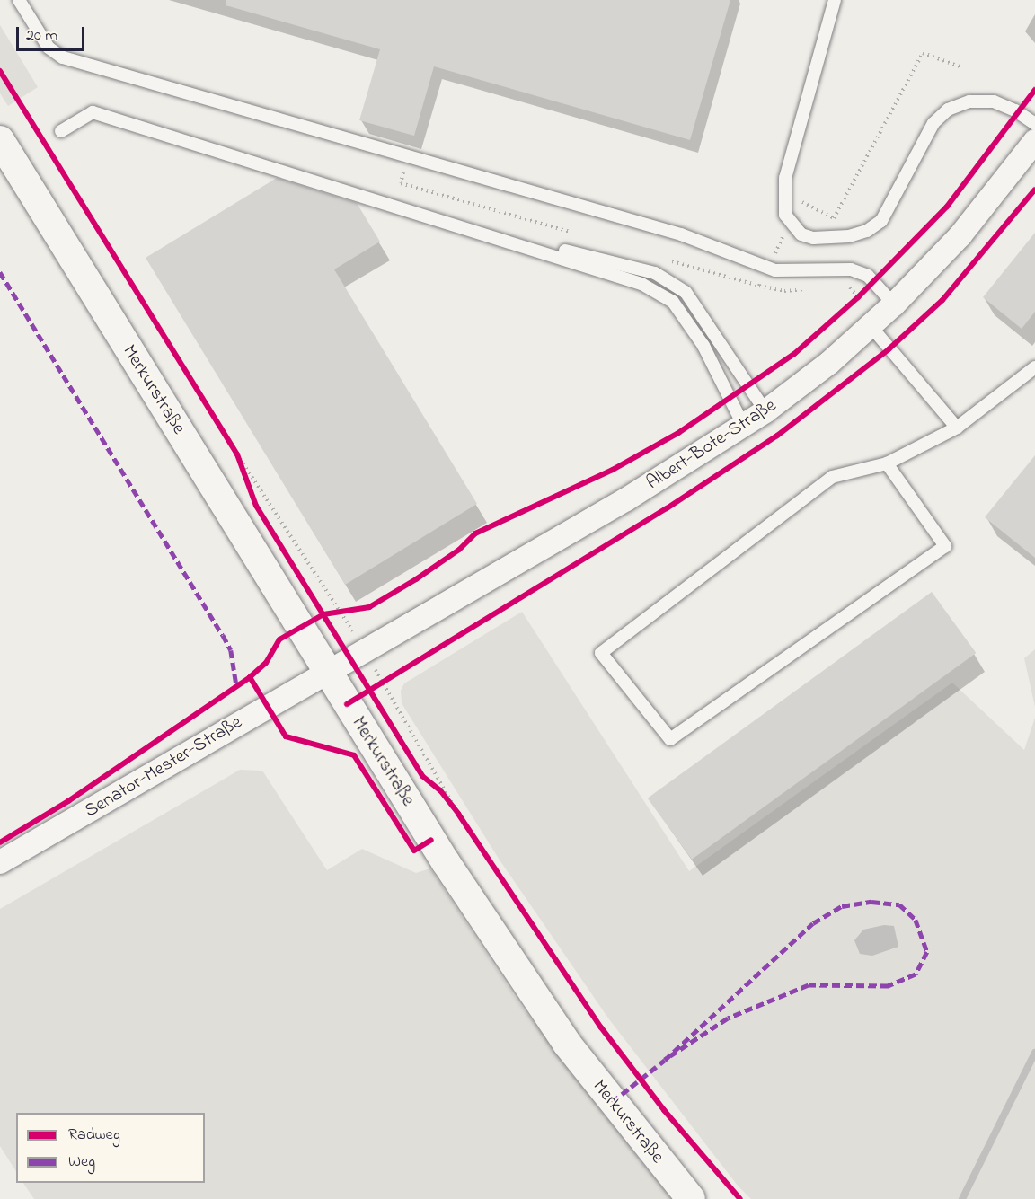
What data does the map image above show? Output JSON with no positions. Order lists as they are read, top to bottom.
{
  "streets": {
    "street": ["Merkurstraße", "Albert-Bote-Straße", "Senator-Mester-Straße"]
  },
  "crossings": [
    ["Merkurstraße", "Albert-Bote-Straße"],
    ["Merkurstraße", "Senator-Mester-Straße"],
    ["Albert-Bote-Straße", "Senator-Mester-Straße"]
  ],
  "legend": ["Radweg", "Weg"],
  "scale_bar": "20 m"
}
